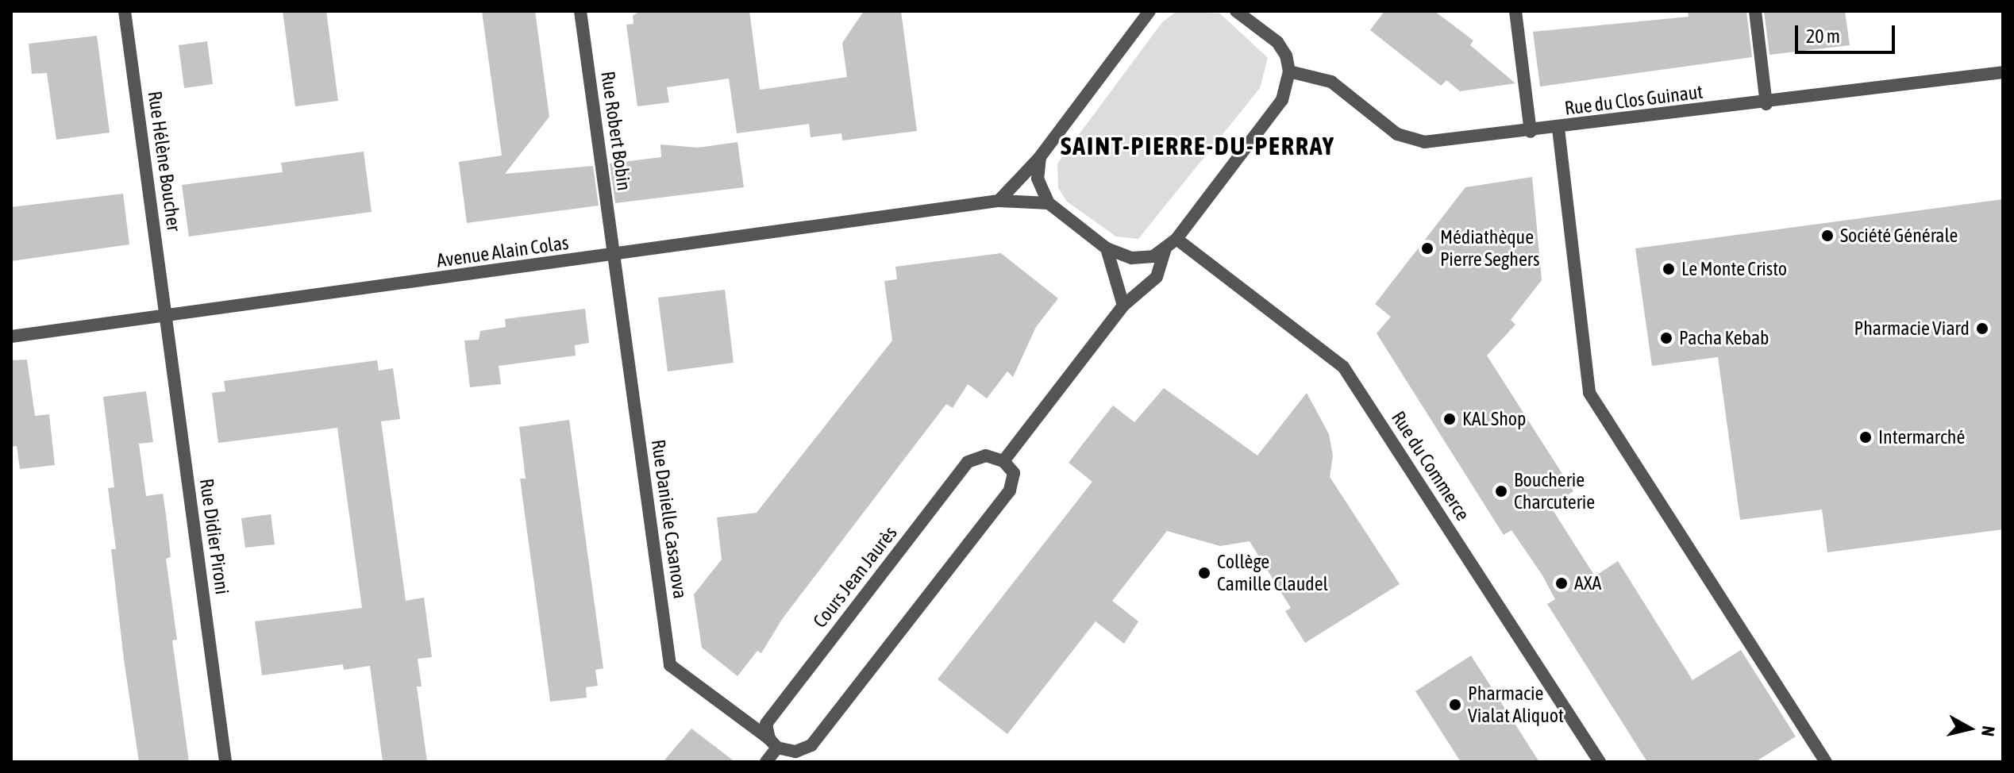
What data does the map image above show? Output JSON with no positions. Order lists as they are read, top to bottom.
{
  "streets": {
    "street": [
      "Rue du Clos Guinaut",
      "Rue Robert Bobin",
      "Rue Hélène Boucher",
      "Avenue Alain Colas",
      "Rue du Commerce",
      "Rue Danielle Casanova",
      "Rue Didier Pironi",
      "Cours Jean Jaurès"
    ]
  },
  "crossings": [
    ["Rue Robert Bobin", "Avenue Alain Colas"],
    ["Rue Robert Bobin", "Rue Danielle Casanova"],
    ["Rue Hélène Boucher", "Avenue Alain Colas"],
    ["Rue Hélène Boucher", "Rue Didier Pironi"],
    ["Avenue Alain Colas", "Rue Danielle Casanova"],
    ["Avenue Alain Colas", "Rue Didier Pironi"],
    ["Rue Danielle Casanova", "Cours Jean Jaurès"]
  ],
  "districts": ["SAINT-PIERRE-DU-PERRAY"],
  "places": [
    "Société Générale",
    "Médiathèque Pierre Seghers",
    "Le Monte Cristo",
    "Pharmacie Viard",
    "Pacha Kebab",
    "KAL Shop",
    "Intermarché",
    "Boucherie Charcuterie",
    "Collège Camille Claudel",
    "AXA",
    "Pharmacie Vialat Aliquot"
  ],
  "scale_bar": "20 m",
  "north": "right"
}
